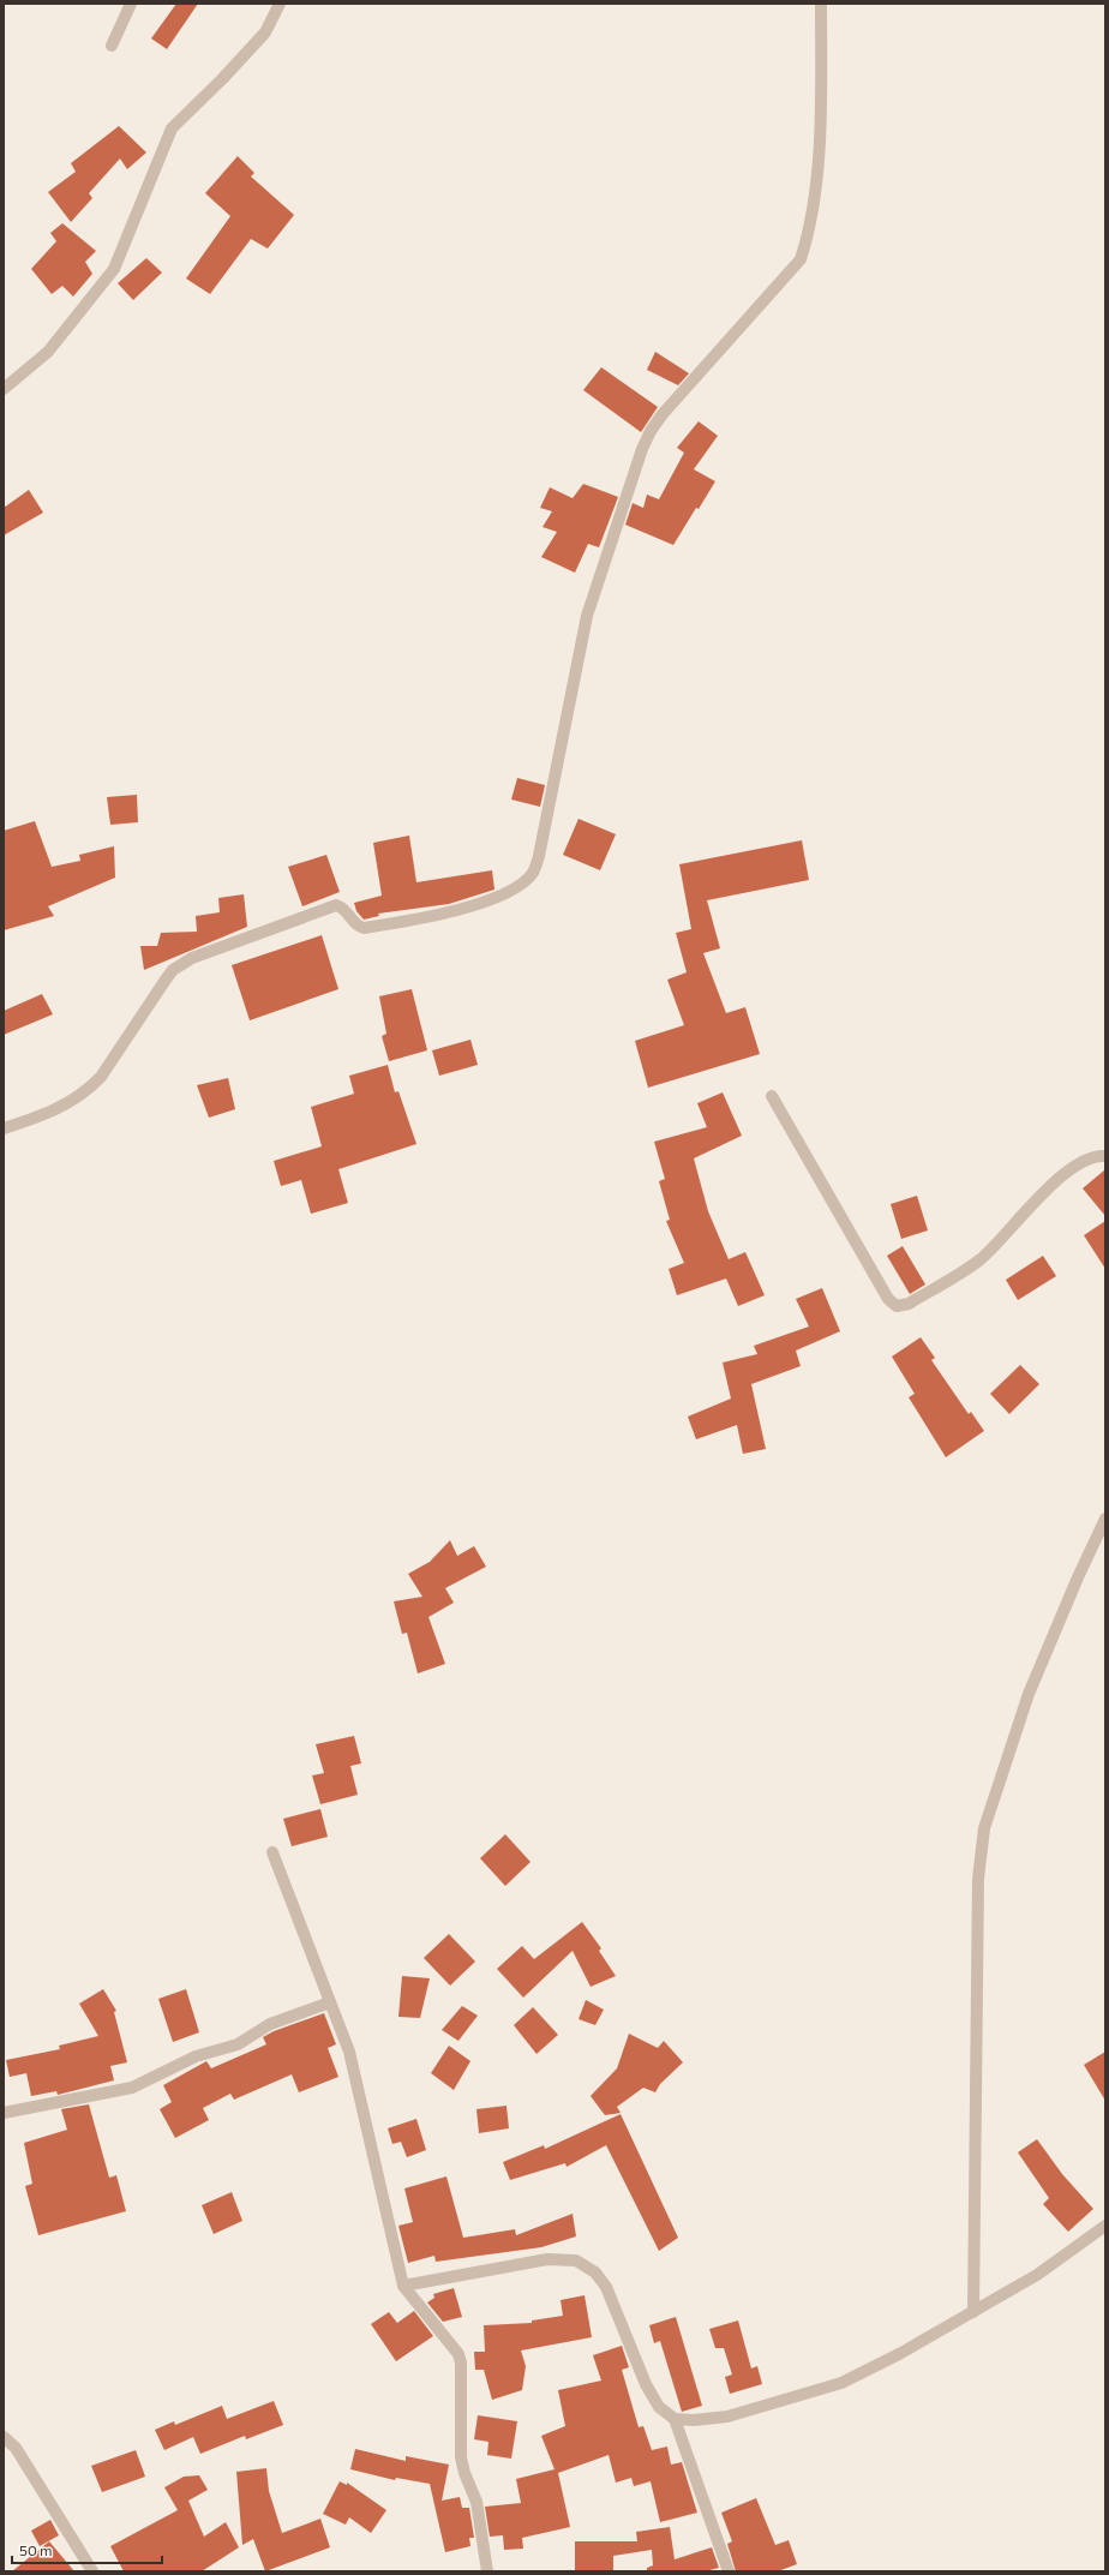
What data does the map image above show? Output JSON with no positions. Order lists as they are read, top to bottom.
{
  "scale_bar": "50 m"
}
